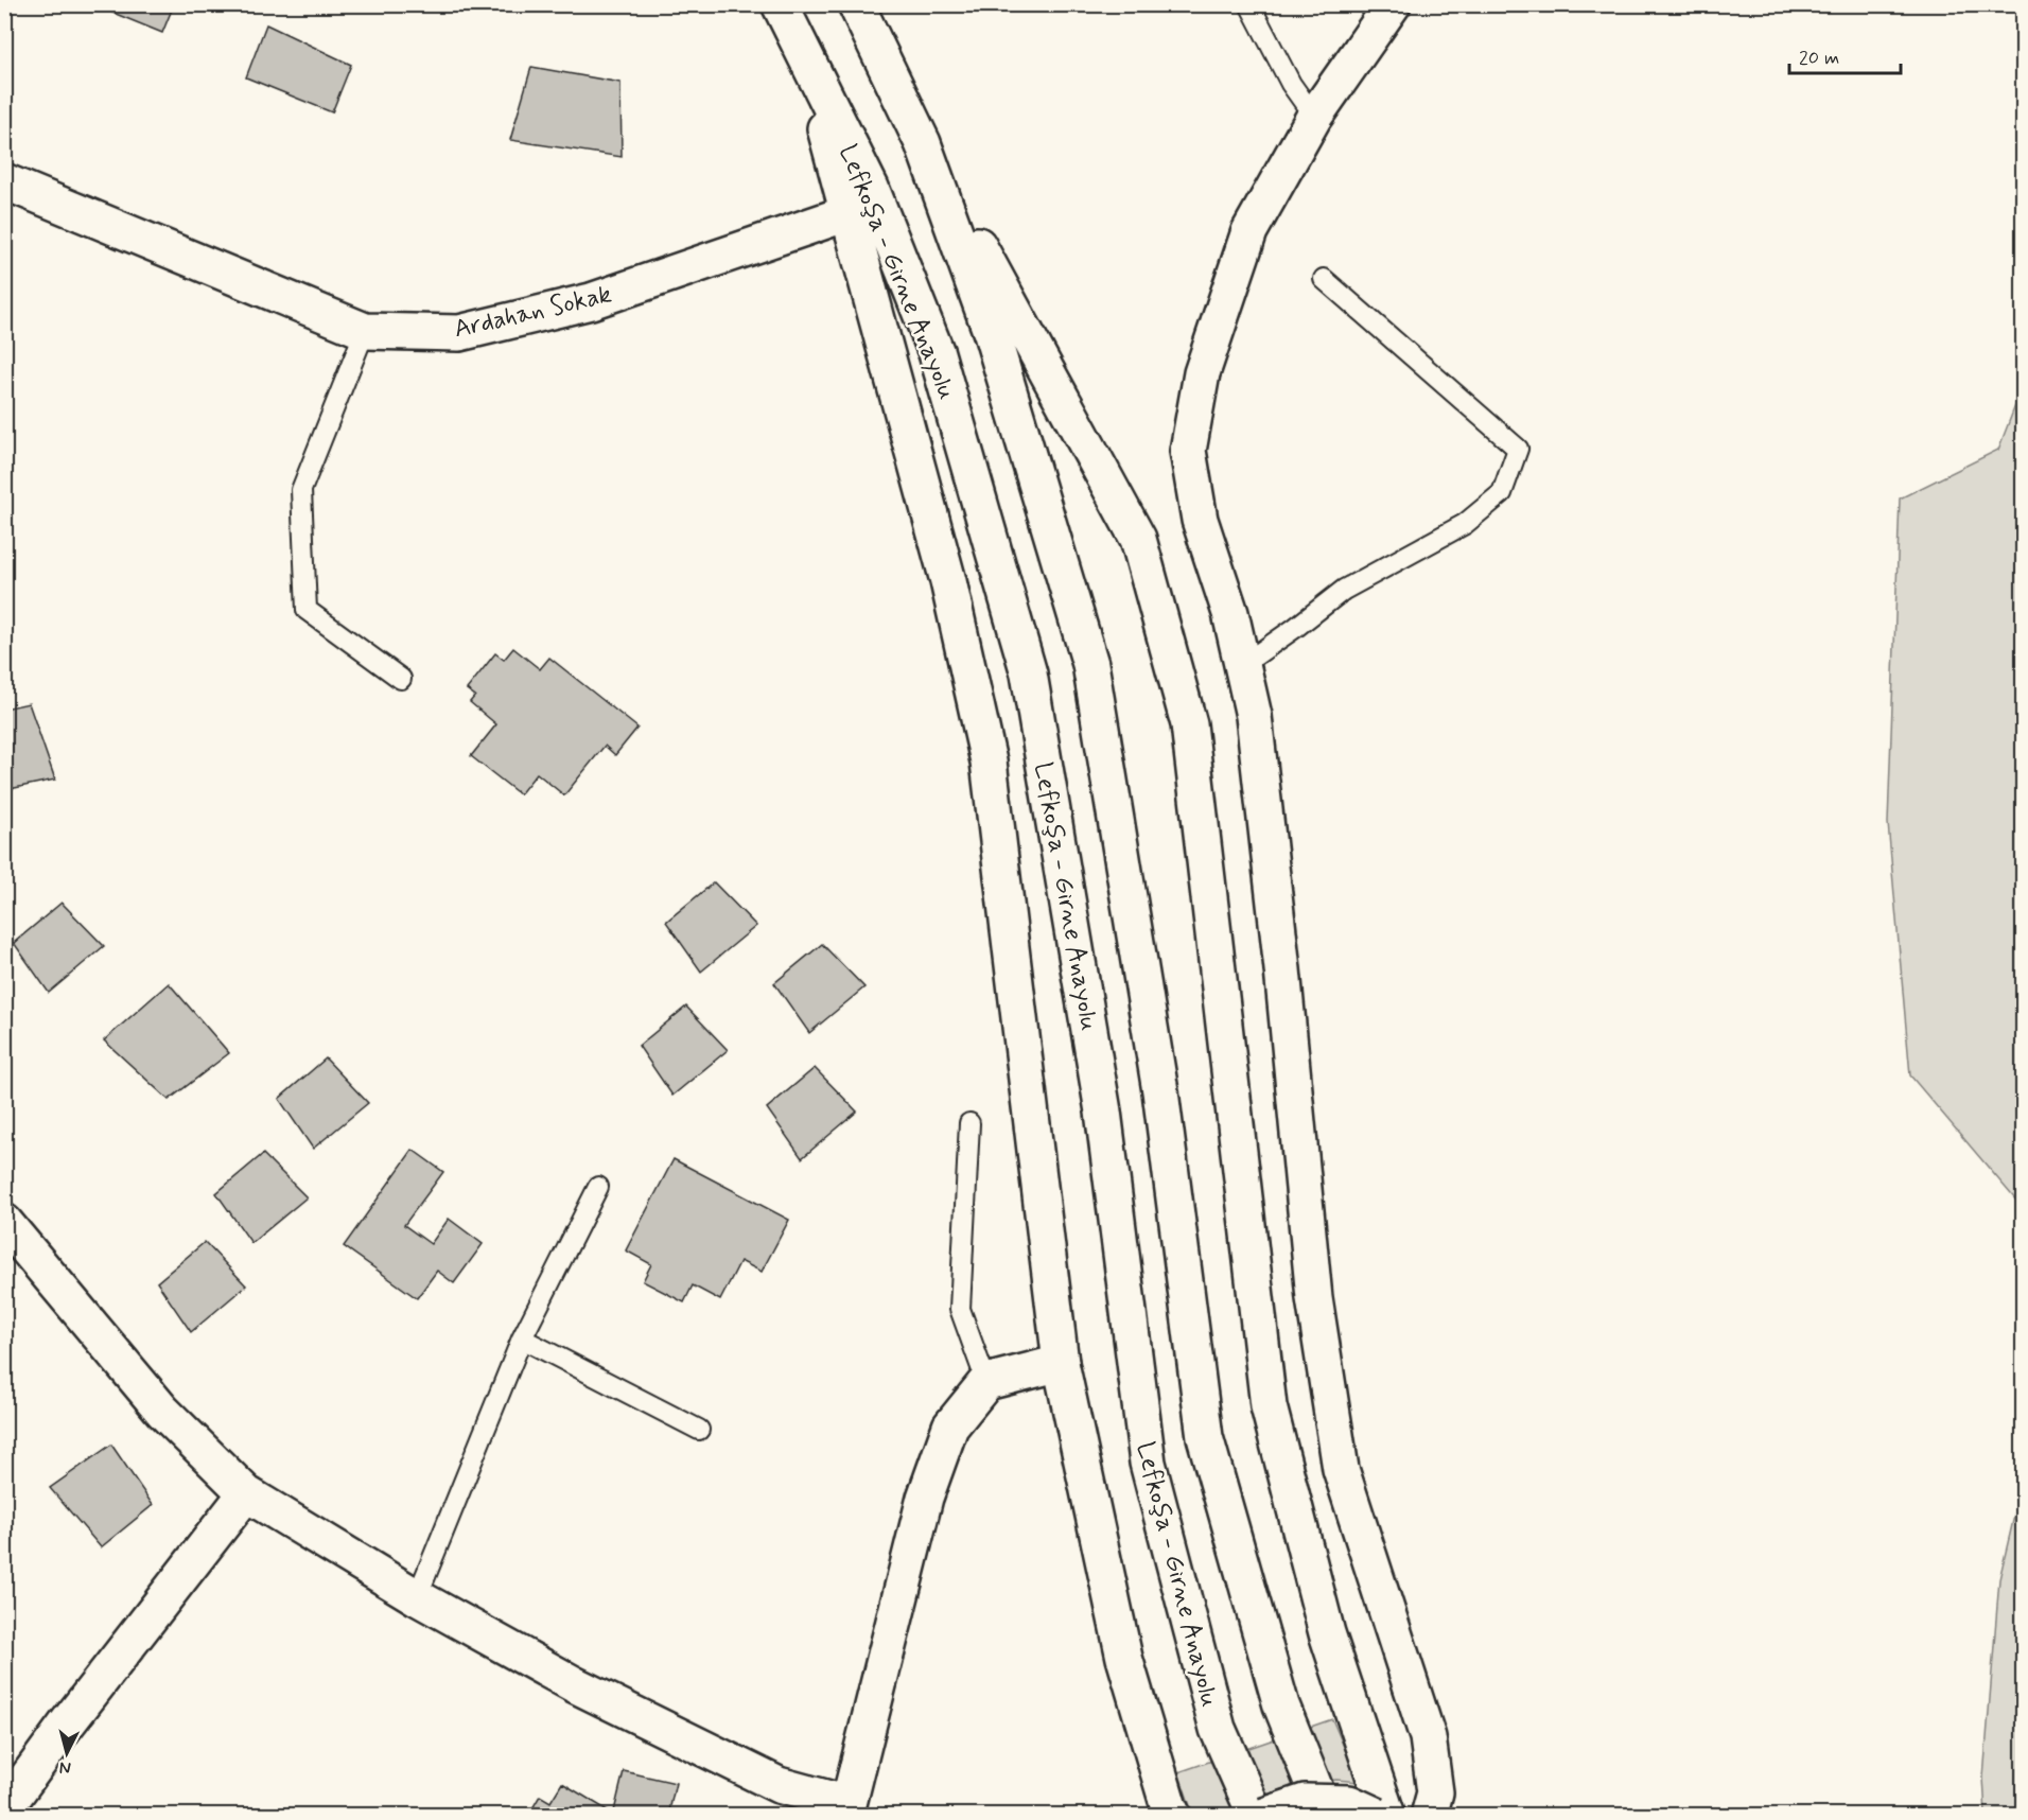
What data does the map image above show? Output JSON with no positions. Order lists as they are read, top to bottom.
{
  "streets": {
    "main road": ["Lefkoşa - Girne Anayolu", "Ardahan Sokak"]
  },
  "scale_bar": "20 m",
  "north": "bottom"
}
